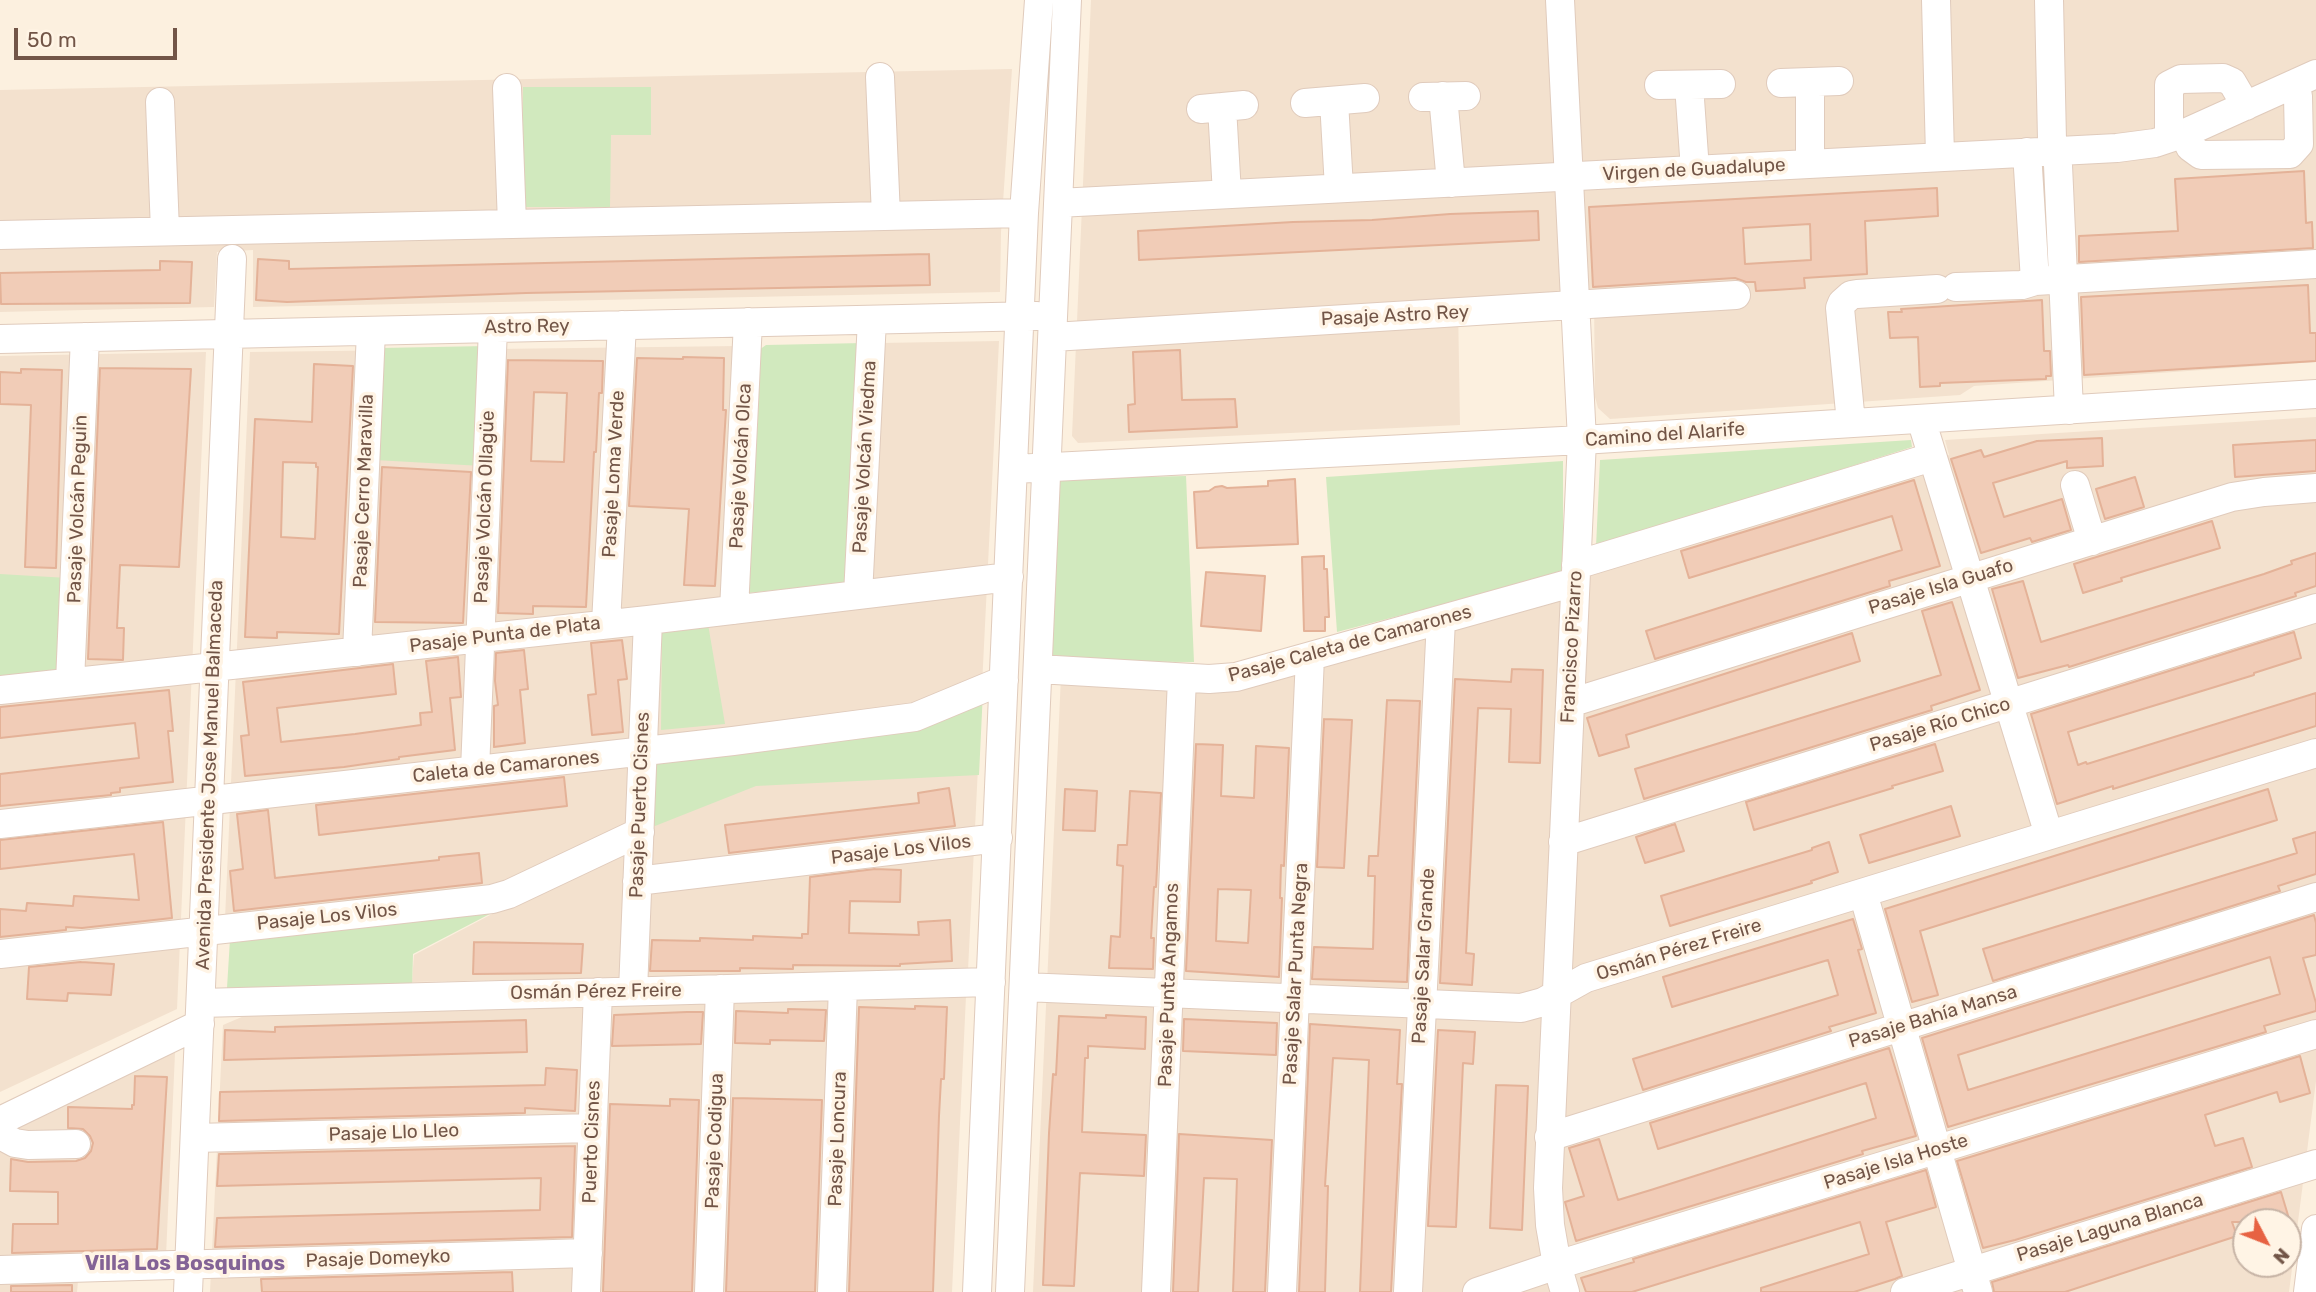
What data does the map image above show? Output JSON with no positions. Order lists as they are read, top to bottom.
{
  "streets": {
    "street": [
      "Virgen de Guadalupe",
      "Pasaje Astro Rey",
      "Astro Rey",
      "Camino del Alarife",
      "Pasaje Volcán Viedma",
      "Pasaje Volcán Olca",
      "Pasaje Loma Verde",
      "Pasaje Cerro Maravilla",
      "Pasaje Volcán Ollagüe",
      "Pasaje Volcán Peguin",
      "Pasaje Isla Guafo",
      "Pasaje Punta de Plata",
      "Pasaje Caleta de Camarones",
      "Francisco Pizarro",
      "Pasaje Río Chico",
      "Caleta de Camarones",
      "Avenida Presidente Jose Manuel Balmaceda",
      "Pasaje Puerto Cisnes",
      "Pasaje Los Vilos",
      "Osmán Pérez Freire",
      "Pasaje Salar Grande",
      "Pasaje Salar Punta Negra",
      "Pasaje Punta Angamos",
      "Pasaje Bahía Mansa",
      "Pasaje Llo Lleo",
      "Pasaje Loncura",
      "Pasaje Codigua",
      "Puerto Cisnes",
      "Pasaje Isla Hoste",
      "Pasaje Laguna Blanca",
      "Pasaje Domeyko"
    ]
  },
  "crossings": [
    ["Virgen de Guadalupe", "Francisco Pizarro"],
    ["Pasaje Astro Rey", "Astro Rey"],
    ["Pasaje Astro Rey", "Francisco Pizarro"],
    ["Astro Rey", "Pasaje Volcán Viedma"],
    ["Astro Rey", "Pasaje Volcán Olca"],
    ["Astro Rey", "Pasaje Loma Verde"],
    ["Astro Rey", "Pasaje Cerro Maravilla"],
    ["Astro Rey", "Pasaje Volcán Ollagüe"],
    ["Astro Rey", "Pasaje Volcán Peguin"],
    ["Astro Rey", "Avenida Presidente Jose Manuel Balmaceda"],
    ["Camino del Alarife", "Francisco Pizarro"],
    ["Pasaje Volcán Viedma", "Pasaje Punta de Plata"],
    ["Pasaje Volcán Olca", "Pasaje Punta de Plata"],
    ["Pasaje Loma Verde", "Pasaje Punta de Plata"],
    ["Pasaje Cerro Maravilla", "Pasaje Punta de Plata"],
    ["Pasaje Volcán Ollagüe", "Pasaje Punta de Plata"],
    ["Pasaje Volcán Ollagüe", "Caleta de Camarones"],
    ["Pasaje Volcán Peguin", "Pasaje Punta de Plata"],
    ["Pasaje Isla Guafo", "Francisco Pizarro"],
    ["Pasaje Punta de Plata", "Avenida Presidente Jose Manuel Balmaceda"],
    ["Pasaje Punta de Plata", "Pasaje Puerto Cisnes"],
    ["Pasaje Caleta de Camarones", "Francisco Pizarro"],
    ["Pasaje Caleta de Camarones", "Pasaje Salar Grande"],
    ["Pasaje Caleta de Camarones", "Pasaje Salar Punta Negra"],
    ["Pasaje Caleta de Camarones", "Pasaje Punta Angamos"],
    ["Francisco Pizarro", "Pasaje Río Chico"],
    ["Francisco Pizarro", "Osmán Pérez Freire"],
    ["Francisco Pizarro", "Pasaje Bahía Mansa"],
    ["Francisco Pizarro", "Pasaje Isla Hoste"],
    ["Caleta de Camarones", "Avenida Presidente Jose Manuel Balmaceda"],
    ["Caleta de Camarones", "Pasaje Puerto Cisnes"],
    ["Avenida Presidente Jose Manuel Balmaceda", "Pasaje Los Vilos"],
    ["Avenida Presidente Jose Manuel Balmaceda", "Osmán Pérez Freire"],
    ["Avenida Presidente Jose Manuel Balmaceda", "Pasaje Llo Lleo"],
    ["Avenida Presidente Jose Manuel Balmaceda", "Pasaje Domeyko"],
    ["Pasaje Puerto Cisnes", "Pasaje Los Vilos"],
    ["Pasaje Puerto Cisnes", "Osmán Pérez Freire"],
    ["Osmán Pérez Freire", "Pasaje Salar Grande"],
    ["Osmán Pérez Freire", "Pasaje Salar Punta Negra"],
    ["Osmán Pérez Freire", "Pasaje Punta Angamos"],
    ["Osmán Pérez Freire", "Pasaje Loncura"],
    ["Osmán Pérez Freire", "Pasaje Codigua"],
    ["Osmán Pérez Freire", "Puerto Cisnes"],
    ["Pasaje Llo Lleo", "Puerto Cisnes"],
    ["Puerto Cisnes", "Pasaje Domeyko"]
  ],
  "districts": ["Villa Los Bosquinos"],
  "scale_bar": "50 m",
  "north": "bottom right"
}
